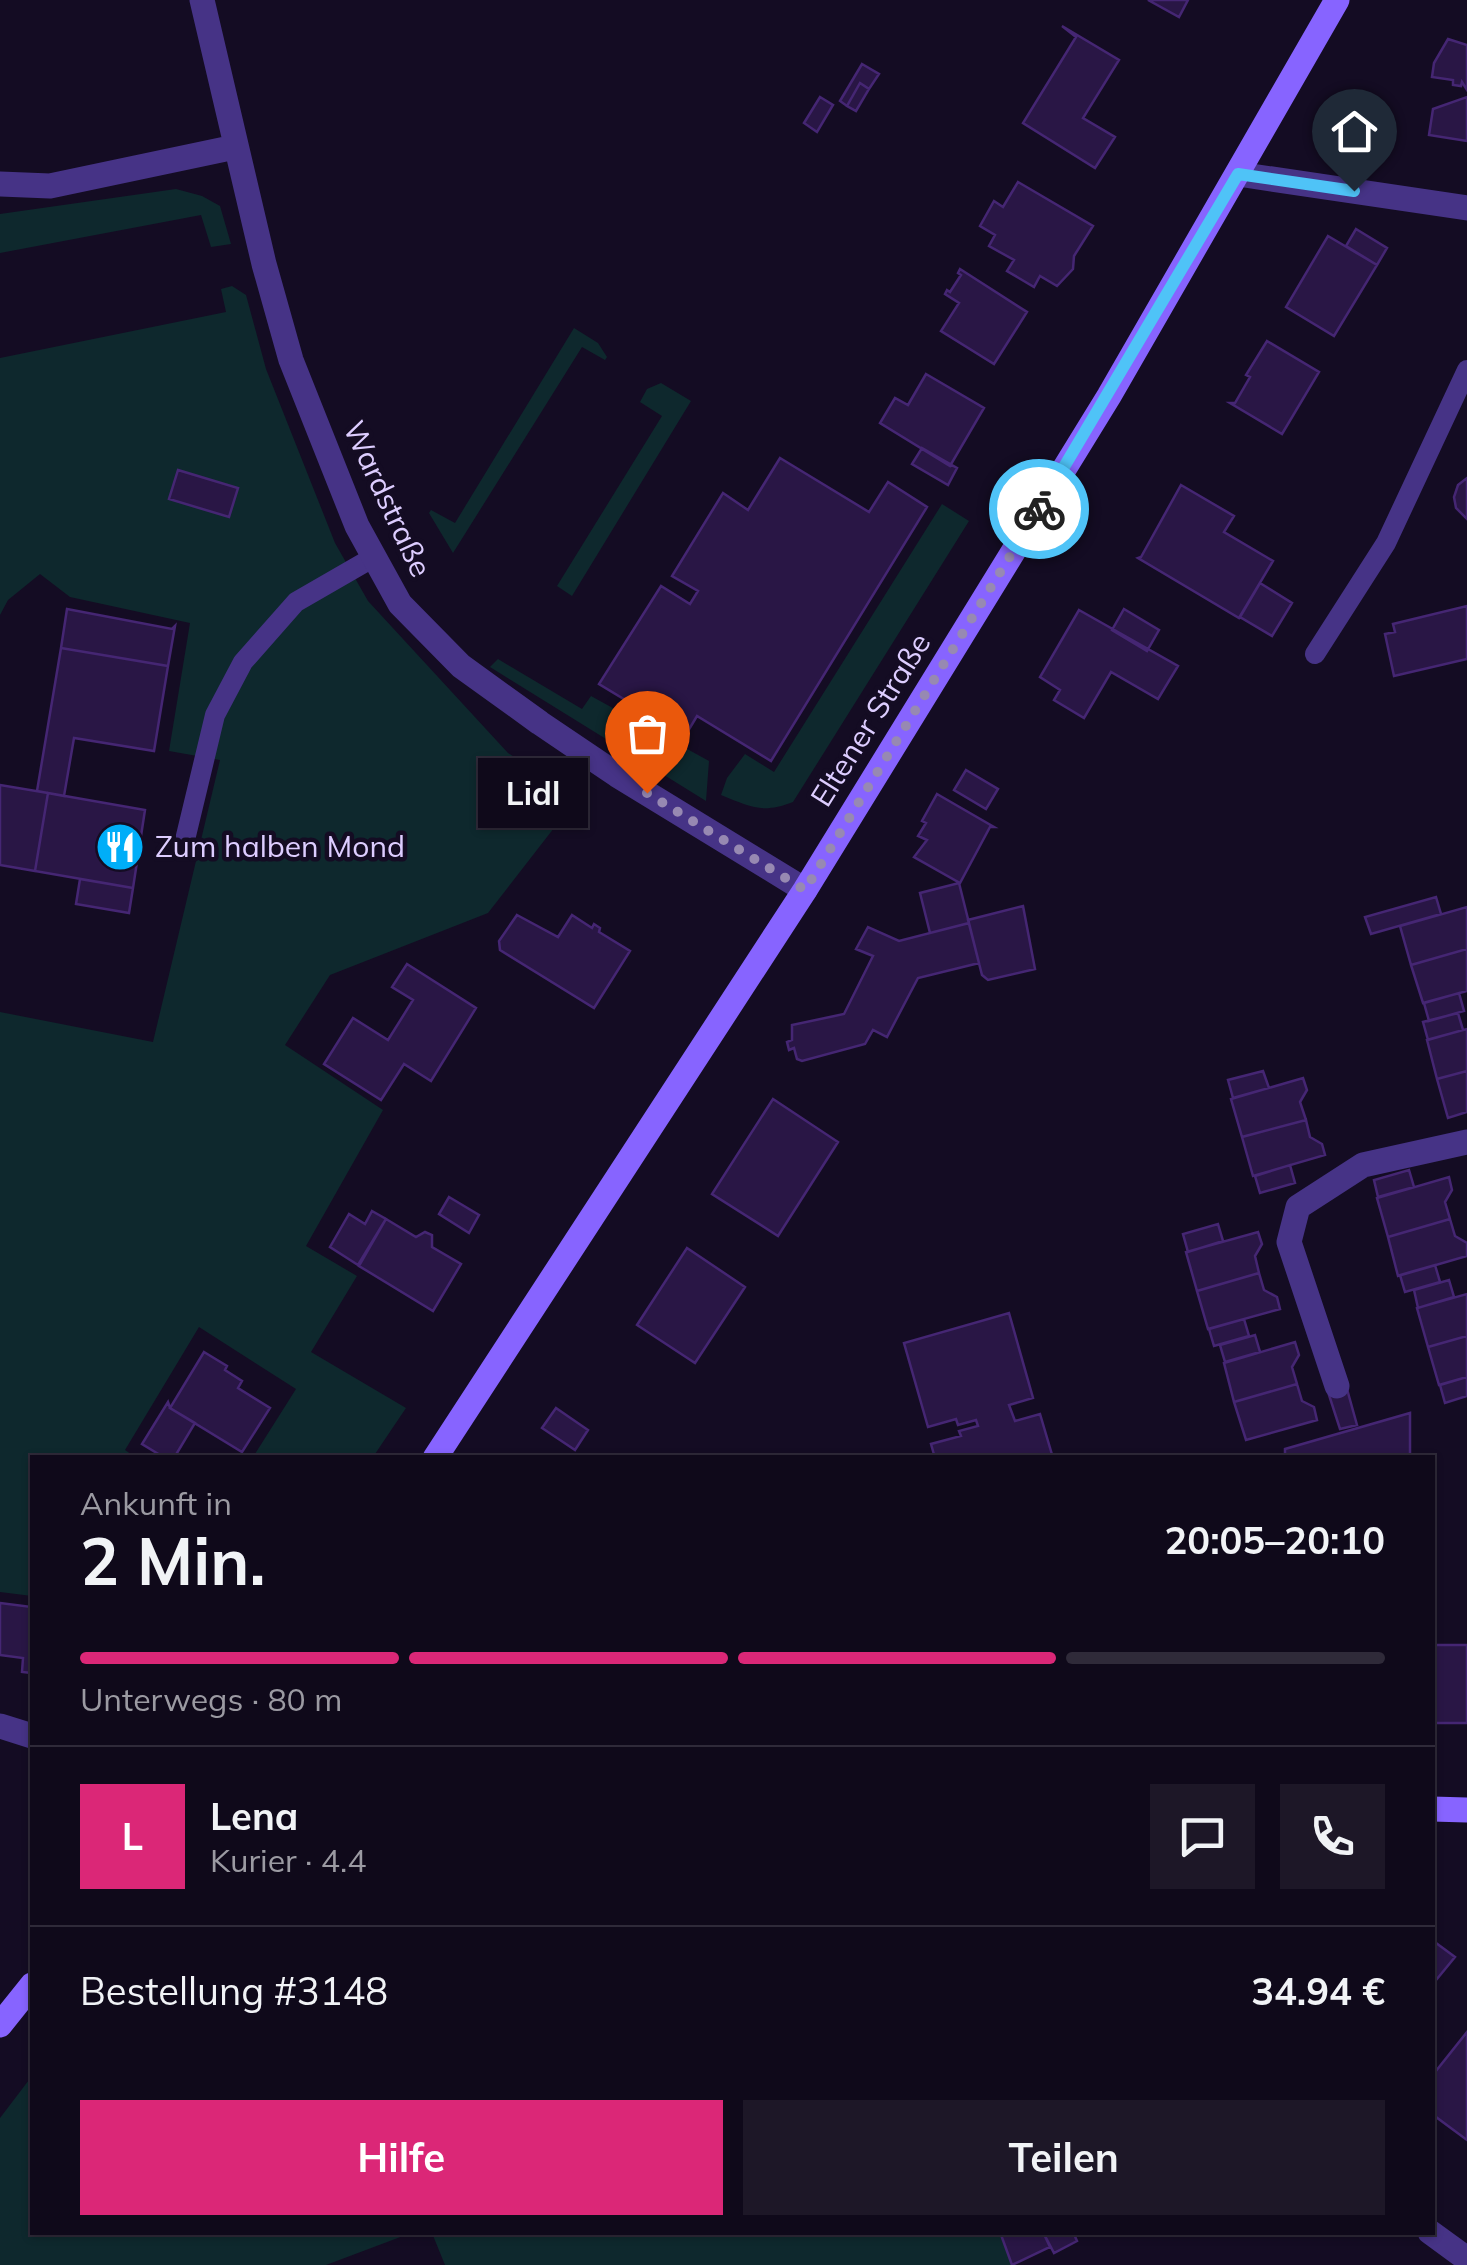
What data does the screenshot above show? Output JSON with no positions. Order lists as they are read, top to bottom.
{
  "streets": {
    "main road": ["Eltener Straße"],
    "street": ["Wardstraße"]
  },
  "crossings": [
    ["Wardstraße", "Eltener Straße"]
  ],
  "places": {
    "other": ["Lidl"],
    "restaurant": ["Zum halben Mond"]
  },
  "page": {
    "bubble": "Lidl",
    "heading": ["2 Min.", "Ankunft in", "20:05–20:10"],
    "panel": [
      "Lena",
      "Kurier · 4.4",
      "Bestellung #3148",
      "34.94 €"
    ],
    "bar": "Unterwegs · 80 m",
    "round": "L",
    "buttons": ["Hilfe", "Teilen"]
  }
}
